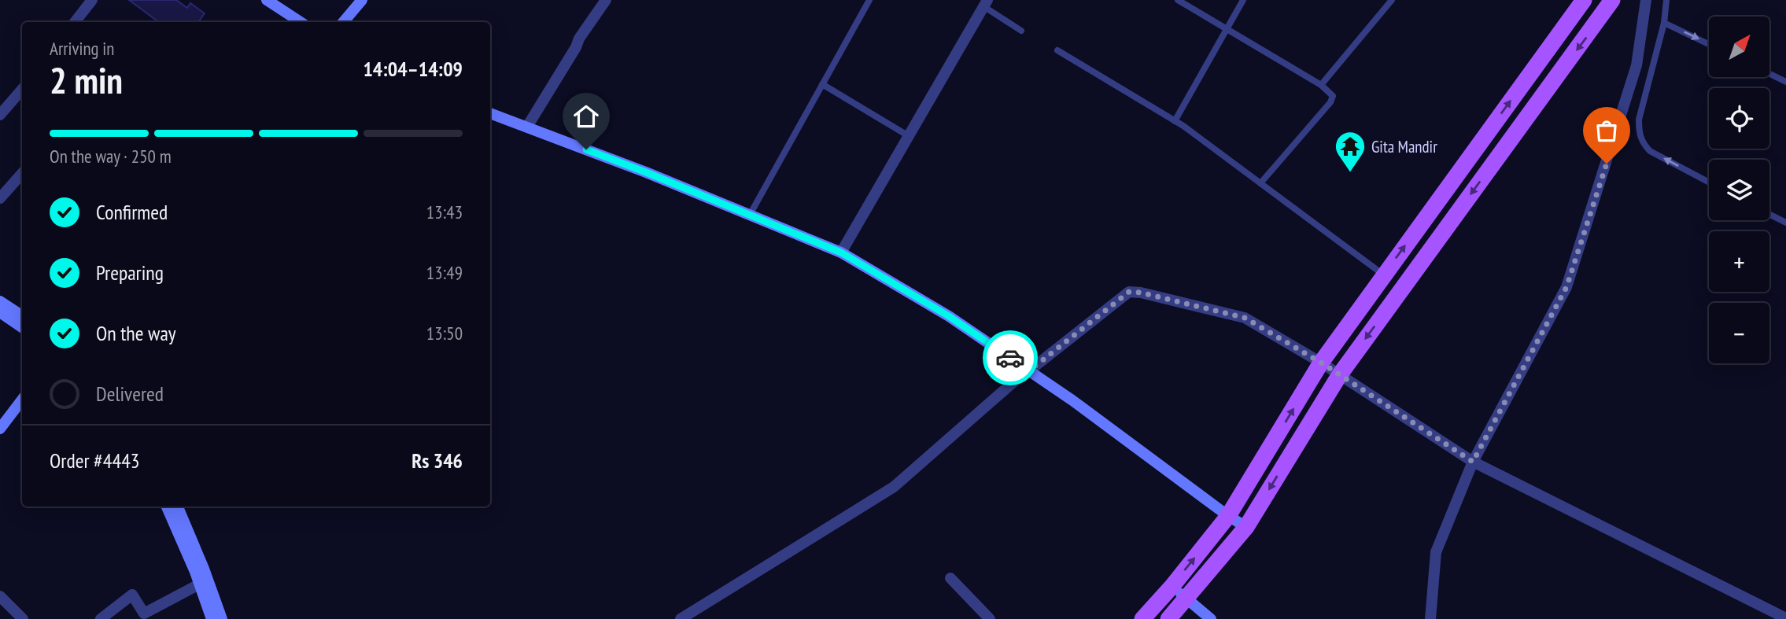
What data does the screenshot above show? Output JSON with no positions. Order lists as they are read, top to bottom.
{
  "places": {
    "temple": ["Gita Mandir"]
  },
  "north": "top right",
  "page": {
    "map_buttons": ["+", "−"],
    "heading": ["2 min", "Arriving in", "14:04–14:09"],
    "panel": ["Order #4443", "Rs 346"],
    "bar": "On the way · 250 m",
    "list": [
      ["Confirmed", "13:43"],
      ["Preparing", "13:49"],
      ["On the way", "13:50"],
      "Delivered"
    ]
  }
}
